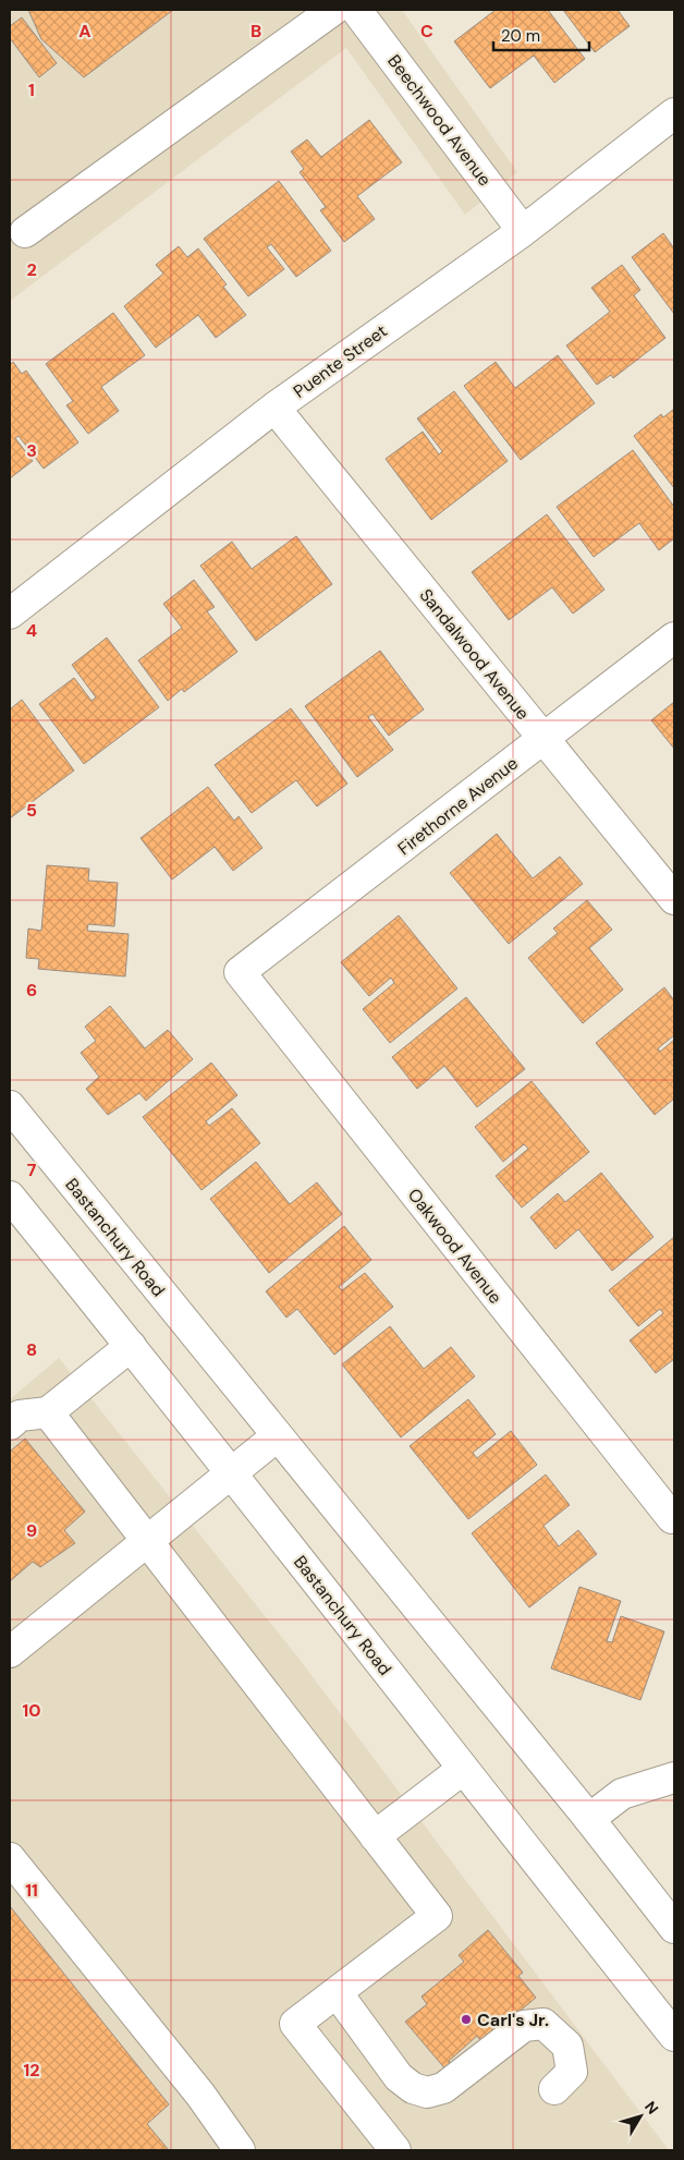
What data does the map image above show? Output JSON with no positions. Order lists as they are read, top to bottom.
{
  "streets": {
    "street": [
      "Beechwood Avenue",
      "Puente Street",
      "Sandalwood Avenue",
      "Firethorne Avenue",
      "Bastanchury Road",
      "Oakwood Avenue"
    ]
  },
  "crossings": [
    ["Beechwood Avenue", "Puente Street"],
    ["Puente Street", "Sandalwood Avenue"],
    ["Sandalwood Avenue", "Firethorne Avenue"],
    ["Firethorne Avenue", "Oakwood Avenue"]
  ],
  "places": ["Carl's Jr."],
  "scale_bar": "20 m",
  "north": "top right",
  "grid": {
    "columns": ["A", "B", "C"],
    "rows": [
      "1",
      "2",
      "3",
      "4",
      "5",
      "6",
      "7",
      "8",
      "9",
      "10",
      "11",
      "12"
    ]
  }
}
